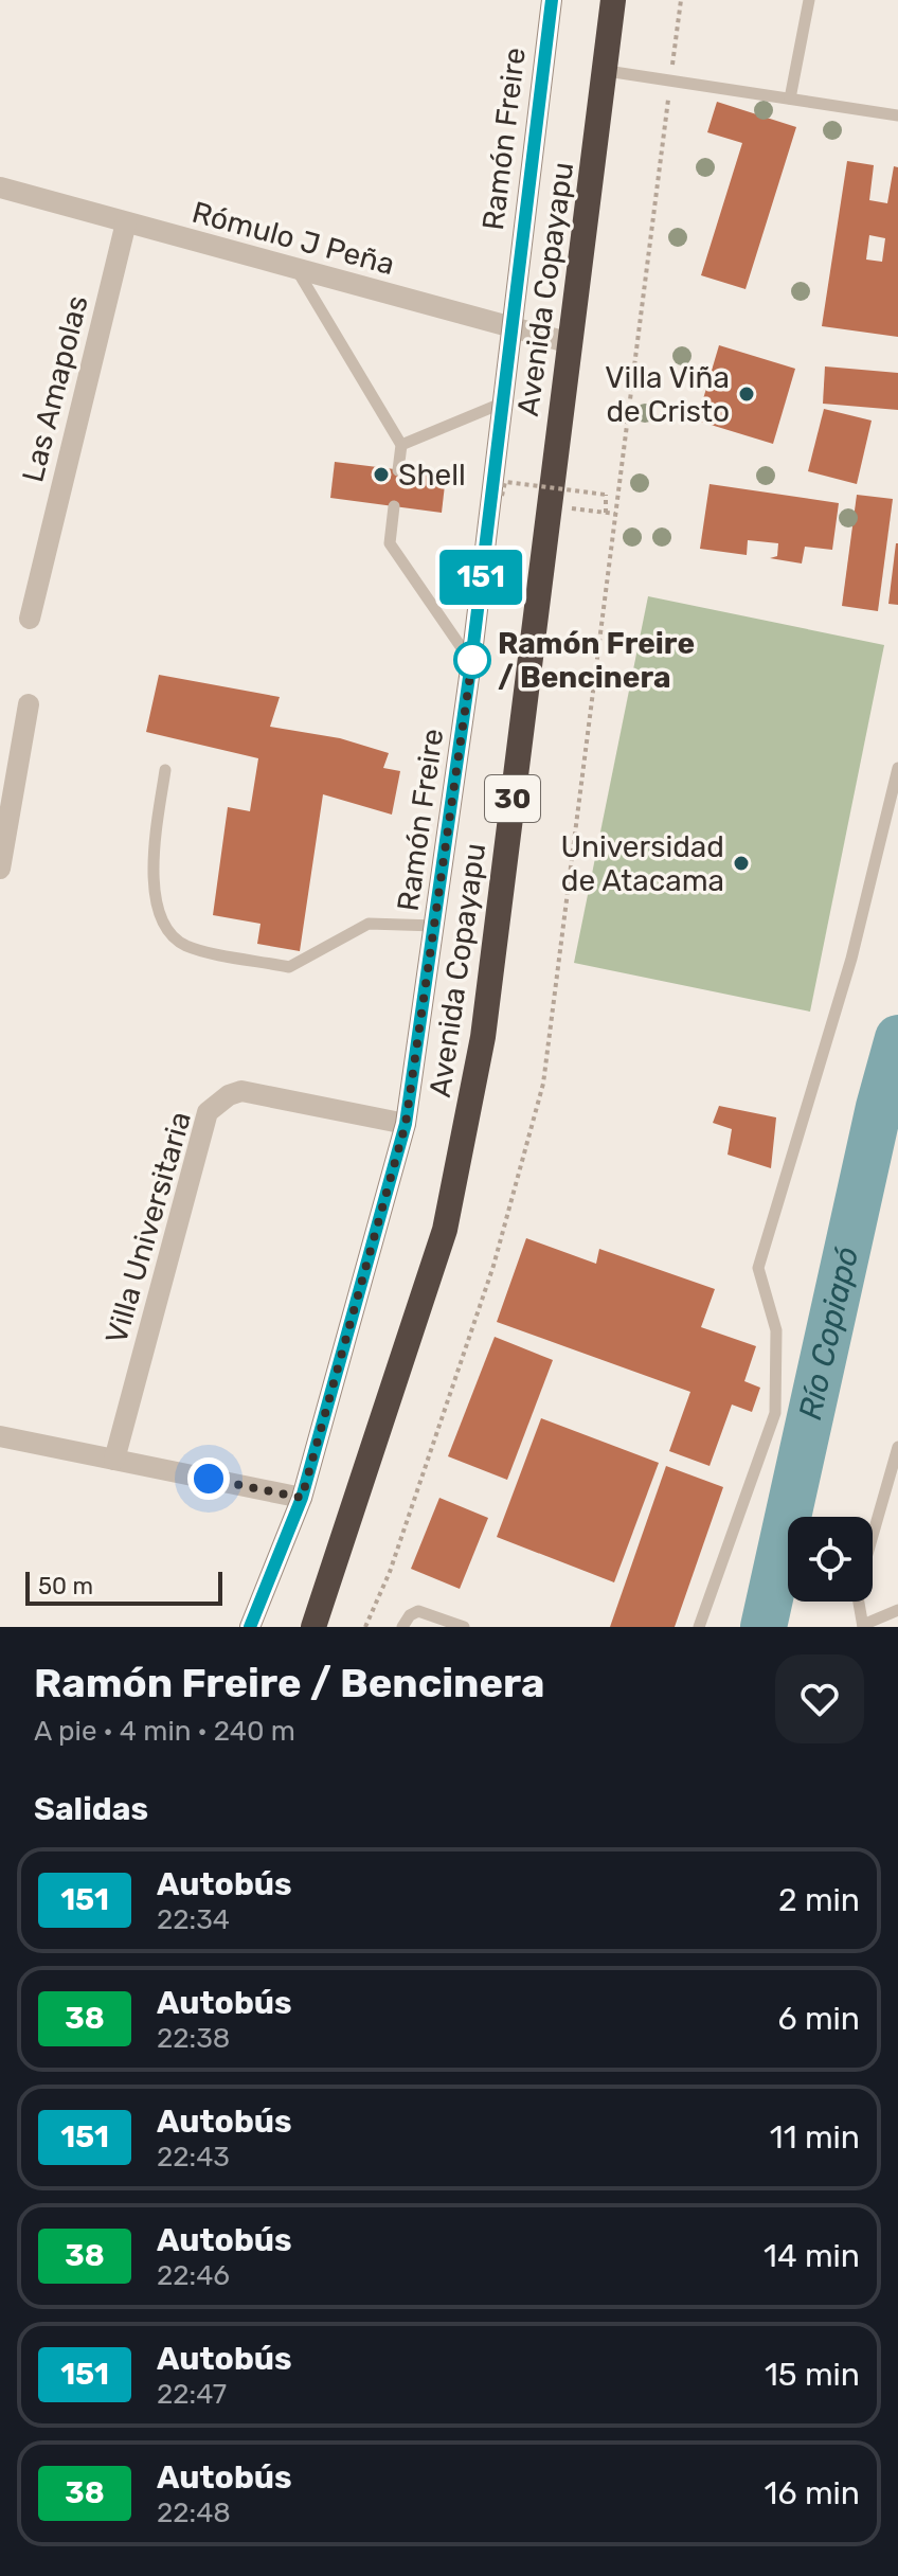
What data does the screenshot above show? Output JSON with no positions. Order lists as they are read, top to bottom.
{
  "streets": {
    "highway": ["Avenida Copayapu", "30"],
    "street": [
      "Ramón Freire",
      "Rómulo J Peña",
      "Las Amapolas",
      "Villa Universitaria"
    ]
  },
  "crossings": [
    ["Ramón Freire", "Rómulo J Peña"],
    ["Ramón Freire", "Villa Universitaria"],
    ["Rómulo J Peña", "Avenida Copayapu"],
    ["Rómulo J Peña", "Las Amapolas"]
  ],
  "water": ["Río Copiapó"],
  "places": [
    "Villa Viña de Cristo",
    "Shell",
    "Ramón Freire / Bencinera",
    "Universidad de Atacama"
  ],
  "lines": ["bus line 151"],
  "scale_bar": "50 m",
  "page": {
    "on_map": "151",
    "scale": "50 m",
    "heading": [
      ["Ramón Freire / Bencinera", "A pie · 4 min · 240 m"],
      "Salidas"
    ],
    "list": [
      {
        "mark": "151",
        "name": "Autobús",
        "note": "22:34",
        "value": "2 min"
      },
      {
        "mark": "38",
        "name": "Autobús",
        "note": "22:38",
        "value": "6 min"
      },
      {
        "mark": "151",
        "name": "Autobús",
        "note": "22:43",
        "value": "11 min"
      },
      {
        "mark": "38",
        "name": "Autobús",
        "note": "22:46",
        "value": "14 min"
      },
      {
        "mark": "151",
        "name": "Autobús",
        "note": "22:47",
        "value": "15 min"
      },
      {
        "mark": "38",
        "name": "Autobús",
        "note": "22:48",
        "value": "16 min"
      }
    ]
  }
}
